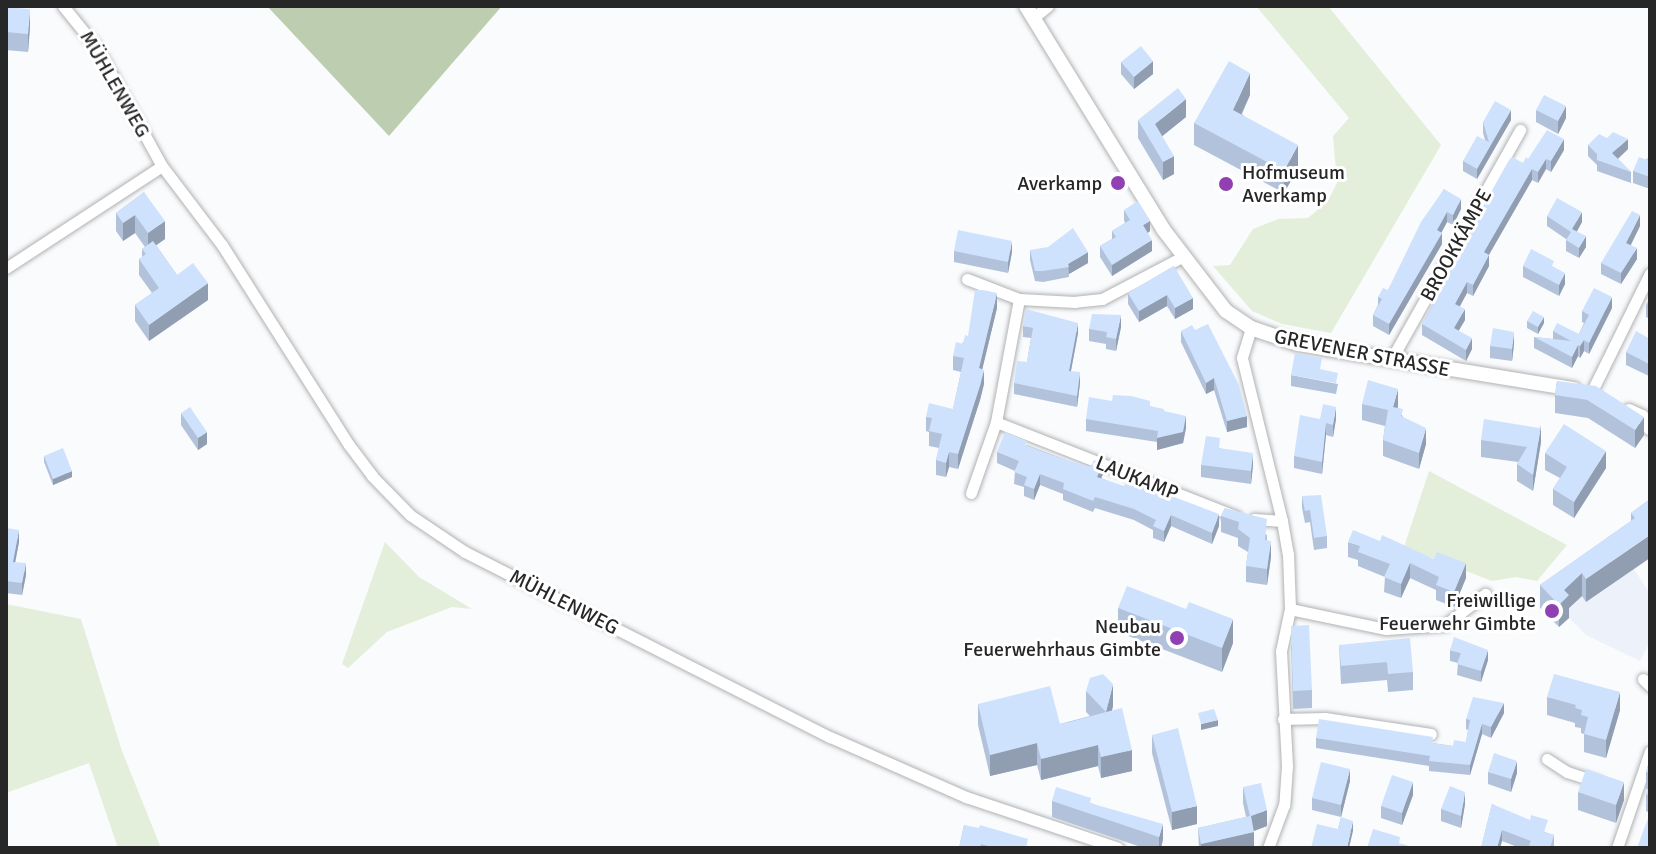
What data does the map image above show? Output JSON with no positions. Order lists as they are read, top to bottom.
{
  "streets": {
    "street": [
      "MÜHLENWEG",
      "BROOKKÄMPE",
      "GREVENER STRASSE",
      "LAUKAMP"
    ]
  },
  "crossings": [
    ["BROOKKÄMPE", "GREVENER STRASSE"]
  ],
  "places": [
    "Averkamp",
    "Hofmuseum Averkamp",
    "Freiwillige Feuerwehr Gimbte",
    "Neubau Feuerwehrhaus Gimbte"
  ]
}
